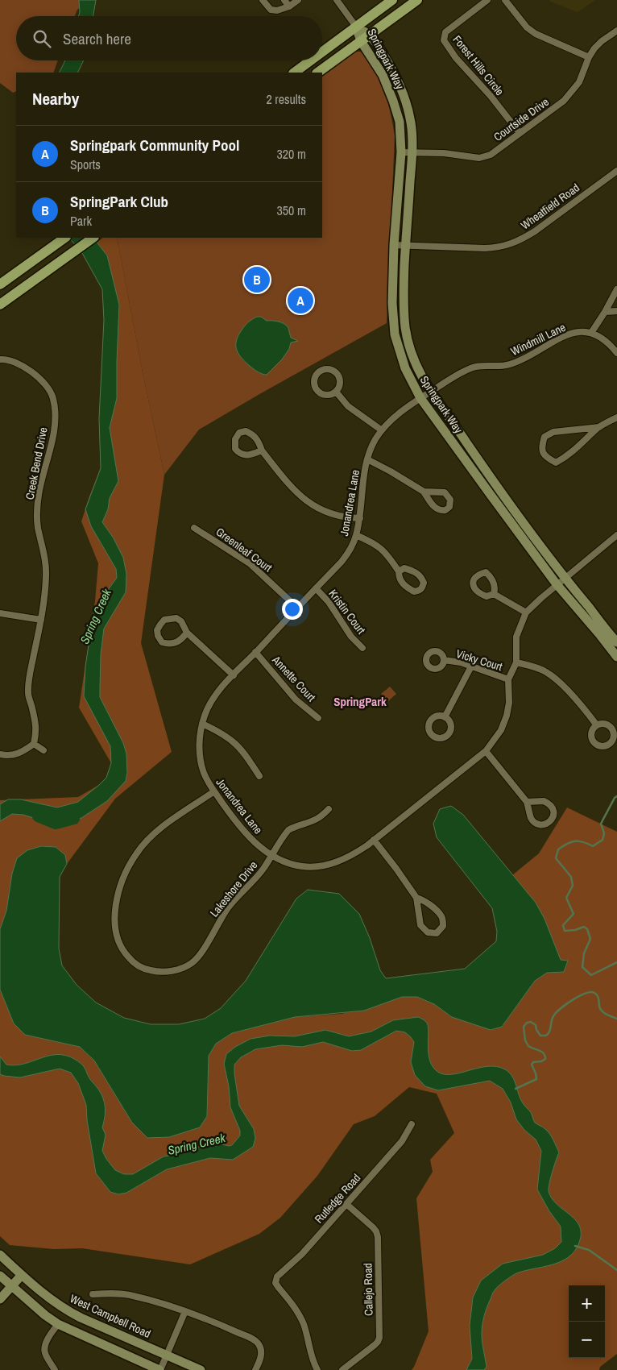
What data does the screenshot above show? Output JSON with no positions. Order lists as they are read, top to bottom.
{
  "streets": {
    "street": [
      "Springpark Way",
      "Forest Hills Circle",
      "Courtside Drive",
      "Wheatfield Road",
      "Windmill Lane",
      "Creek Bend Drive",
      "Jonandrea Lane",
      "Greenleaf Court",
      "Kristin Court",
      "Vicky Court",
      "Annette Court",
      "Lakeshore Drive",
      "Rutledge Road",
      "Callejo Road",
      "West Campbell Road"
    ]
  },
  "crossings": [
    ["Springpark Way", "Courtside Drive"],
    ["Springpark Way", "Wheatfield Road"],
    ["Springpark Way", "Windmill Lane"],
    ["Springpark Way", "Jonandrea Lane"],
    ["Forest Hills Circle", "Courtside Drive"],
    ["Windmill Lane", "Jonandrea Lane"],
    ["Jonandrea Lane", "Greenleaf Court"],
    ["Jonandrea Lane", "Kristin Court"],
    ["Jonandrea Lane", "Vicky Court"],
    ["Jonandrea Lane", "Annette Court"],
    ["Jonandrea Lane", "Lakeshore Drive"],
    ["Rutledge Road", "Callejo Road"]
  ],
  "districts": ["SpringPark"],
  "water": ["Spring Creek"],
  "page": {
    "search": "Search here",
    "heading": ["Nearby", "2 results"],
    "list": [
      {
        "mark": "A",
        "name": "Springpark Community Pool",
        "note": "Sports",
        "value": "320 m"
      },
      {
        "mark": "B",
        "name": "SpringPark Club",
        "note": "Park",
        "value": "350 m"
      }
    ],
    "pins": ["B", "A"],
    "map_buttons": ["+", "−"]
  }
}
